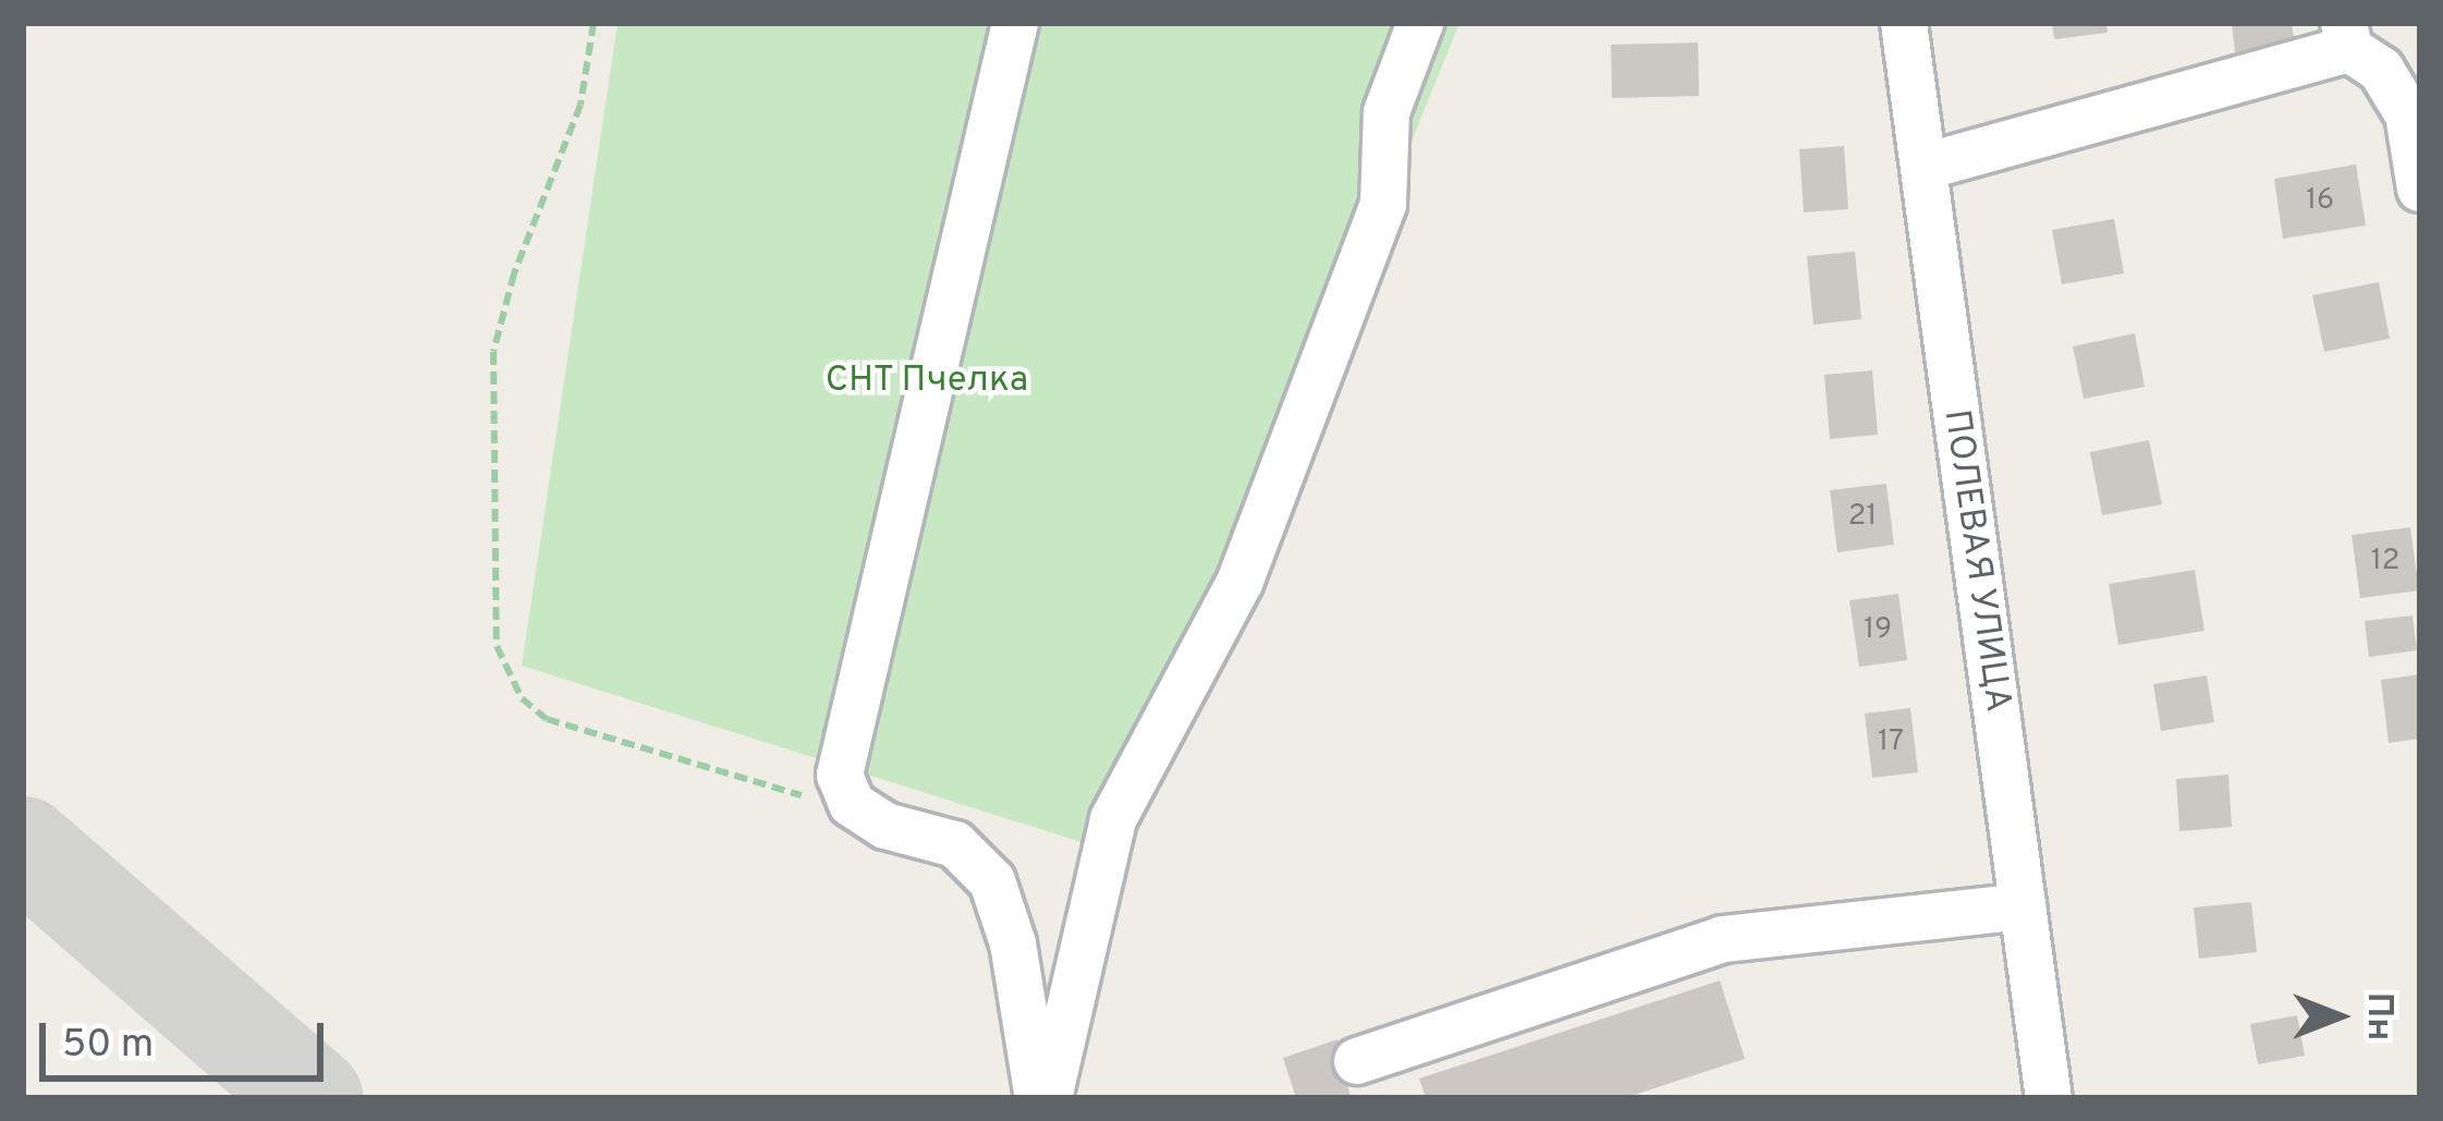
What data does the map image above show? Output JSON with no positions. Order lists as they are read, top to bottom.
{
  "streets": {
    "street": ["ПОЛЕВАЯ УЛИЦА"]
  },
  "parks": ["СНТ Пчелка"],
  "house_numbers": [
    "16",
    "21",
    "12",
    "19",
    "17"
  ],
  "scale_bar": "50 m",
  "north": "right"
}
